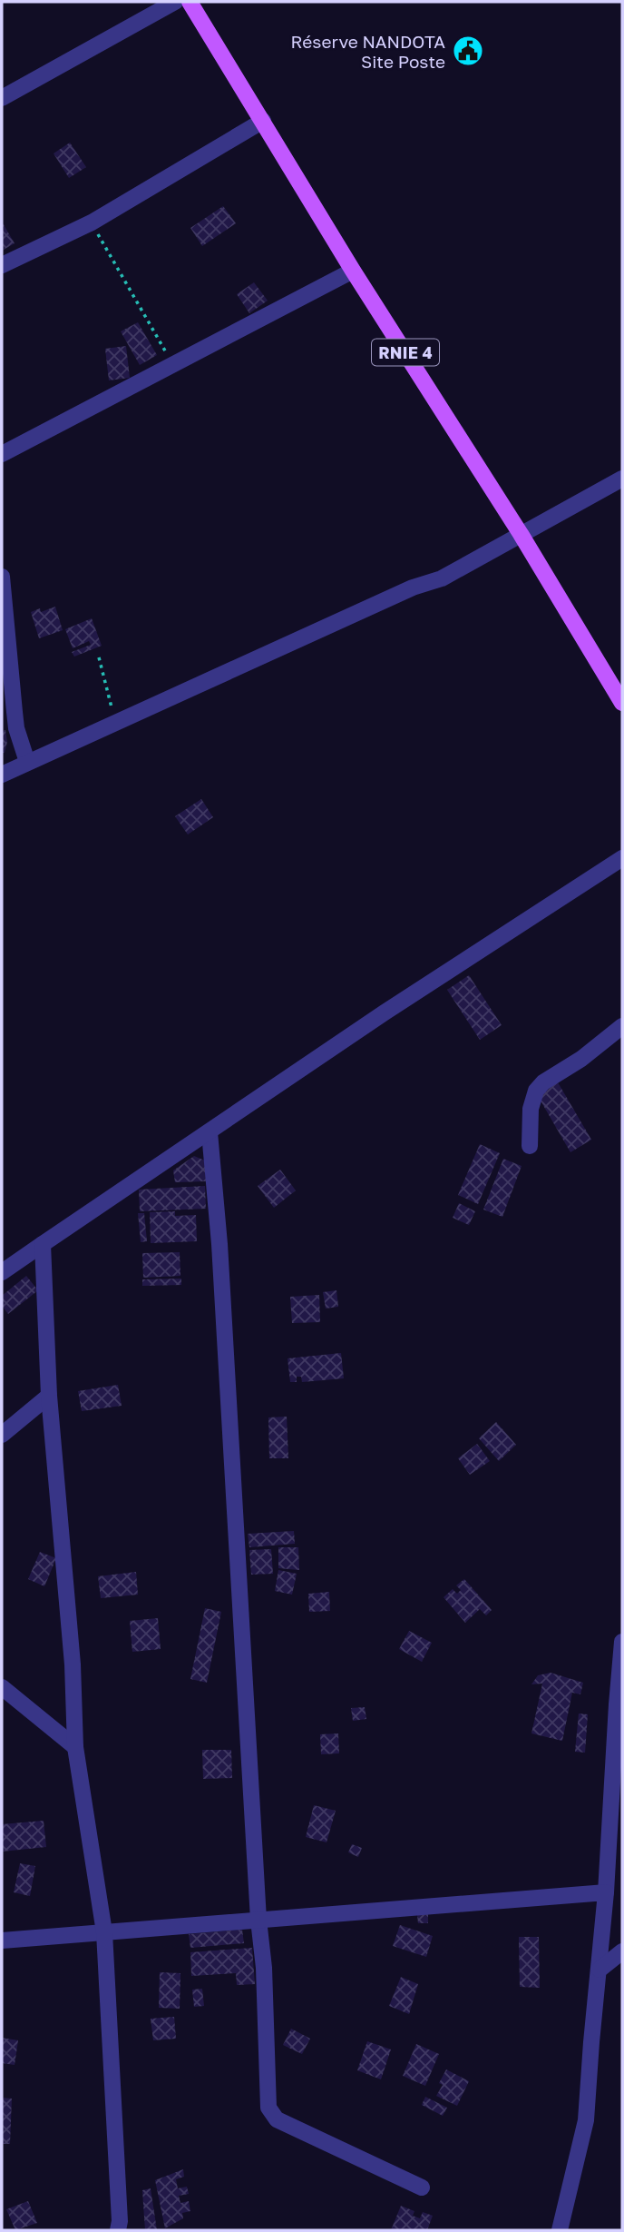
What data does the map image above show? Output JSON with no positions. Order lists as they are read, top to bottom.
{
  "streets": {
    "main road": ["RNIE 4"]
  },
  "places": {
    "public building": ["Réserve NANDOTA Site Poste"]
  }
}
